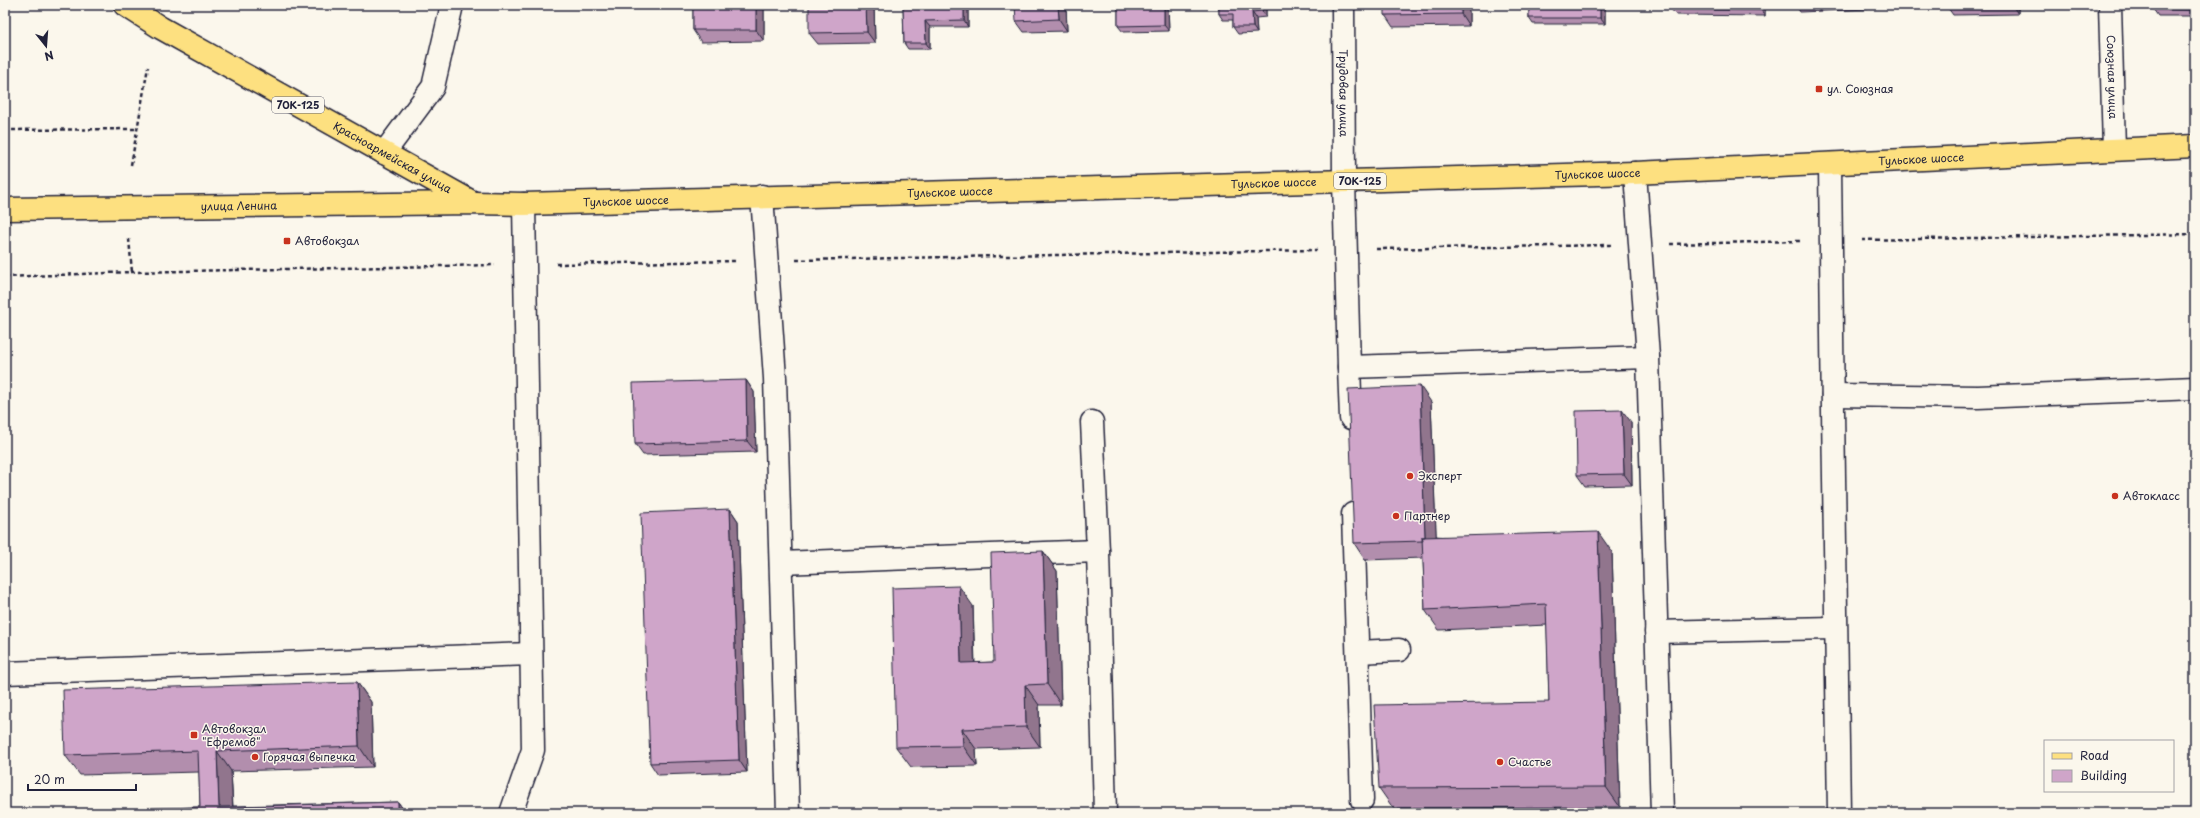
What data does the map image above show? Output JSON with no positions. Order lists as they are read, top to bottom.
{
  "streets": {
    "main road": [
      "70К-125",
      "Красноармейская улица",
      "Тульское шоссе",
      "улица Ленина"
    ],
    "street": ["Союзная улица", "Трудовая улица"]
  },
  "crossings": [
    ["Союзная улица", "Тульское шоссе"],
    ["Трудовая улица", "Тульское шоссе"],
    ["Красноармейская улица", "Тульское шоссе"],
    ["Красноармейская улица", "улица Ленина"],
    ["Тульское шоссе", "улица Ленина"]
  ],
  "places": {
    "transit": ["ул. Союзная", "Автовокзал", "Автовокзал \"Ефремов\""],
    "other": [
      "Эксперт",
      "Автокласс",
      "Партнер",
      "Горячая выпечка",
      "Счастье"
    ]
  },
  "legend": ["Road", "Building"],
  "scale_bar": "20 m",
  "north": "bottom"
}
